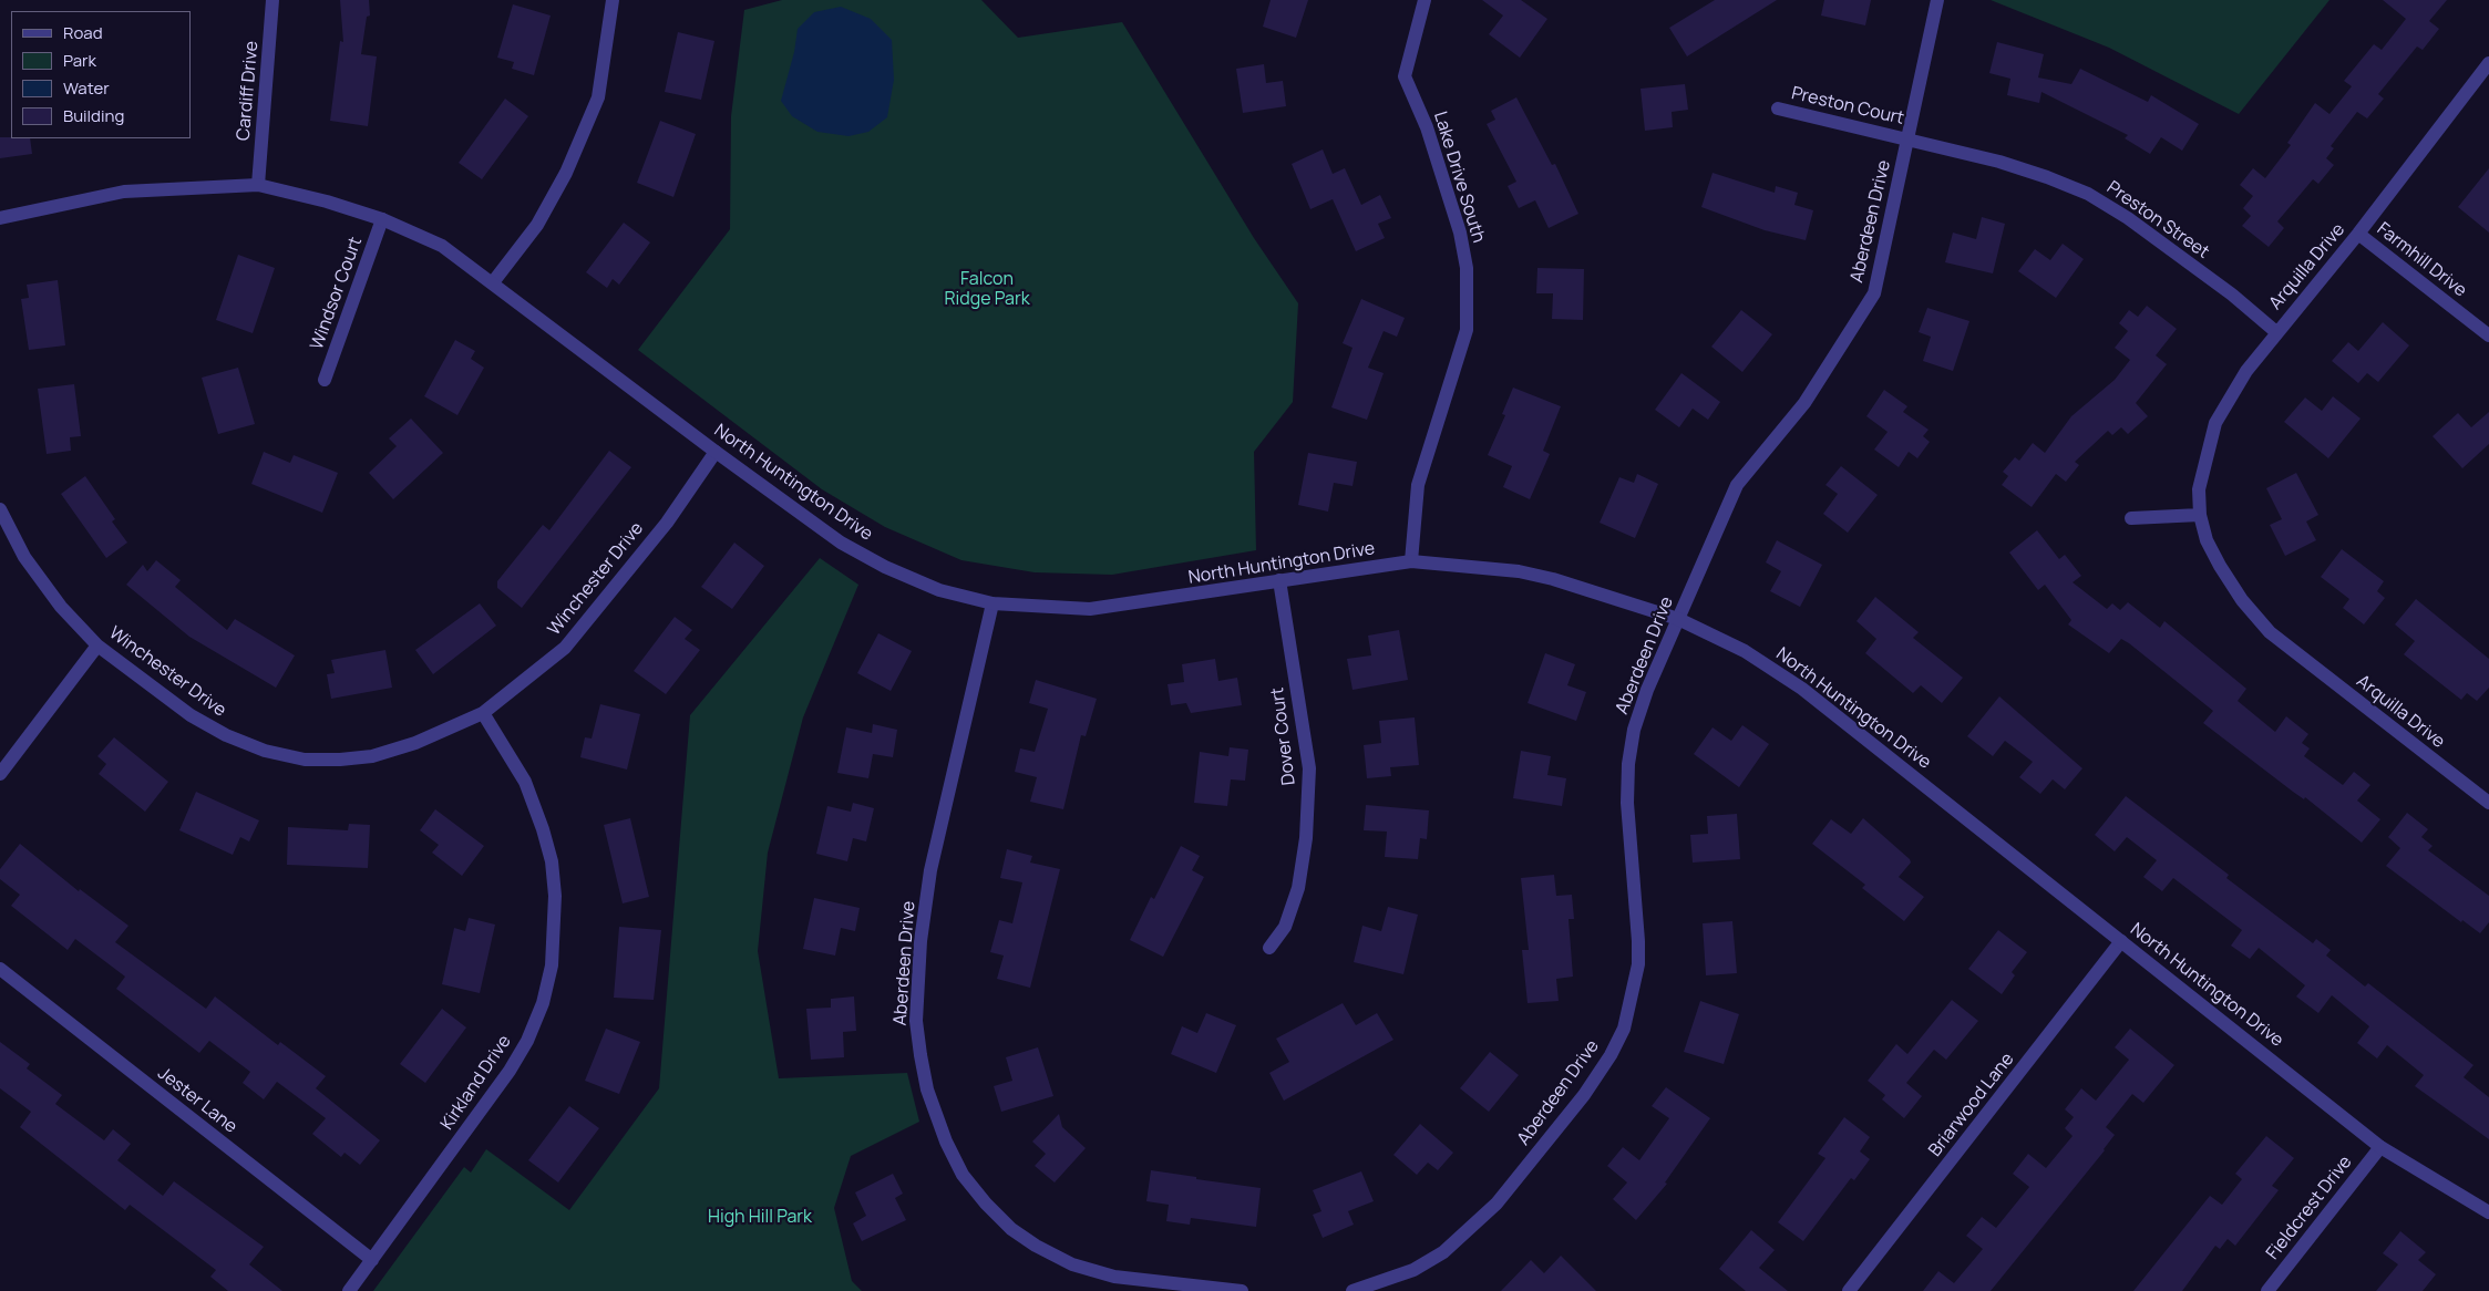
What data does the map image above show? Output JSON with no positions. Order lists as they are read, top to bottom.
{
  "streets": {
    "street": [
      "Cardiff Drive",
      "Preston Court",
      "Lake Drive South",
      "Preston Street",
      "Aberdeen Drive",
      "Farmhill Drive",
      "Arquilla Drive",
      "Windsor Court",
      "North Huntington Drive",
      "Winchester Drive",
      "Dover Court",
      "Kirkland Drive",
      "Jester Lane",
      "Briarwood Lane",
      "Fieldcrest Drive"
    ]
  },
  "crossings": [
    ["Cardiff Drive", "North Huntington Drive"],
    ["Preston Court", "Preston Street"],
    ["Preston Court", "Aberdeen Drive"],
    ["Lake Drive South", "North Huntington Drive"],
    ["Preston Street", "Aberdeen Drive"],
    ["Preston Street", "Arquilla Drive"],
    ["Aberdeen Drive", "North Huntington Drive"],
    ["Farmhill Drive", "Arquilla Drive"],
    ["Windsor Court", "North Huntington Drive"],
    ["North Huntington Drive", "Winchester Drive"],
    ["North Huntington Drive", "Dover Court"],
    ["North Huntington Drive", "Briarwood Lane"],
    ["North Huntington Drive", "Fieldcrest Drive"],
    ["Winchester Drive", "Kirkland Drive"],
    ["Kirkland Drive", "Jester Lane"]
  ],
  "parks": ["Falcon Ridge Park", "High Hill Park"],
  "legend": [
    "Road",
    "Park",
    "Water",
    "Building"
  ]
}
